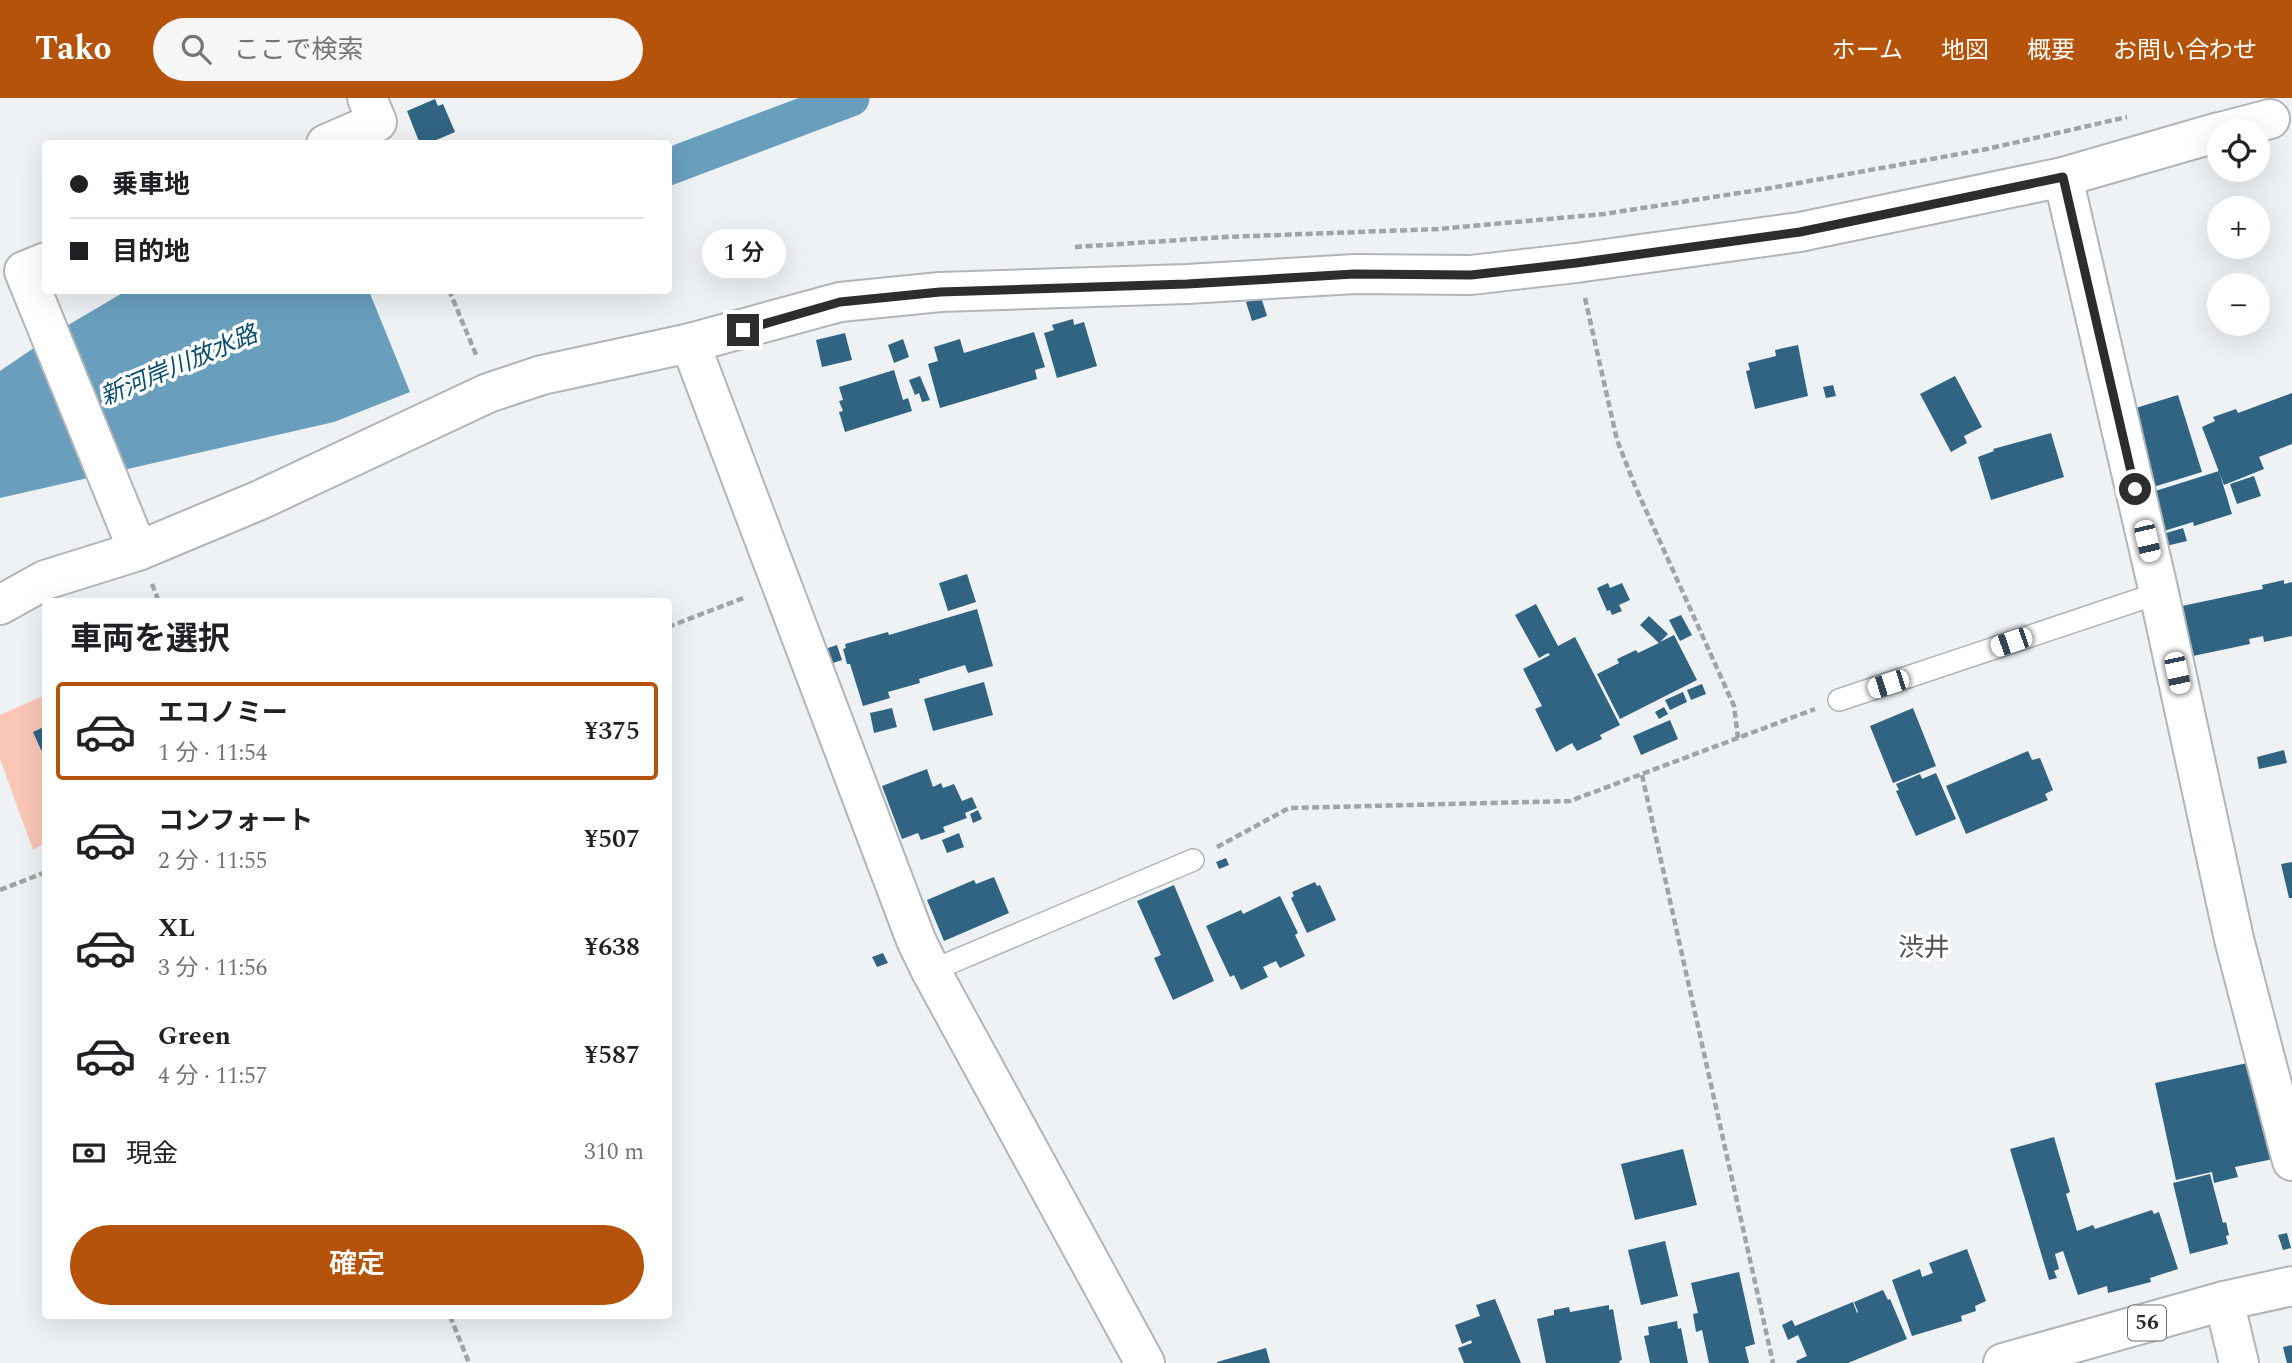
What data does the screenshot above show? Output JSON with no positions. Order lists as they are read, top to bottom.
{
  "streets": {
    "street": ["56"]
  },
  "districts": ["渋井"],
  "water": ["新河岸川放水路"],
  "page": {
    "header": "Tako",
    "search": "ここで検索",
    "nav": [
      "ホーム",
      "地図",
      "概要",
      "お問い合わせ"
    ],
    "map_buttons": ["+", "−"],
    "banner": ["乗車地", "目的地"],
    "bubble": "1 分",
    "heading": "車両を選択",
    "list": [
      {
        "name": "エコノミー",
        "note": "1 分 · 11:54",
        "value": "¥375"
      },
      {
        "name": "コンフォート",
        "note": "2 分 · 11:55",
        "value": "¥507"
      },
      {
        "name": "XL",
        "note": "3 分 · 11:56",
        "value": "¥638"
      },
      {
        "name": "Green",
        "note": "4 分 · 11:57",
        "value": "¥587"
      }
    ],
    "pay": ["現金", "310 m"],
    "buttons": "確定"
  }
}
